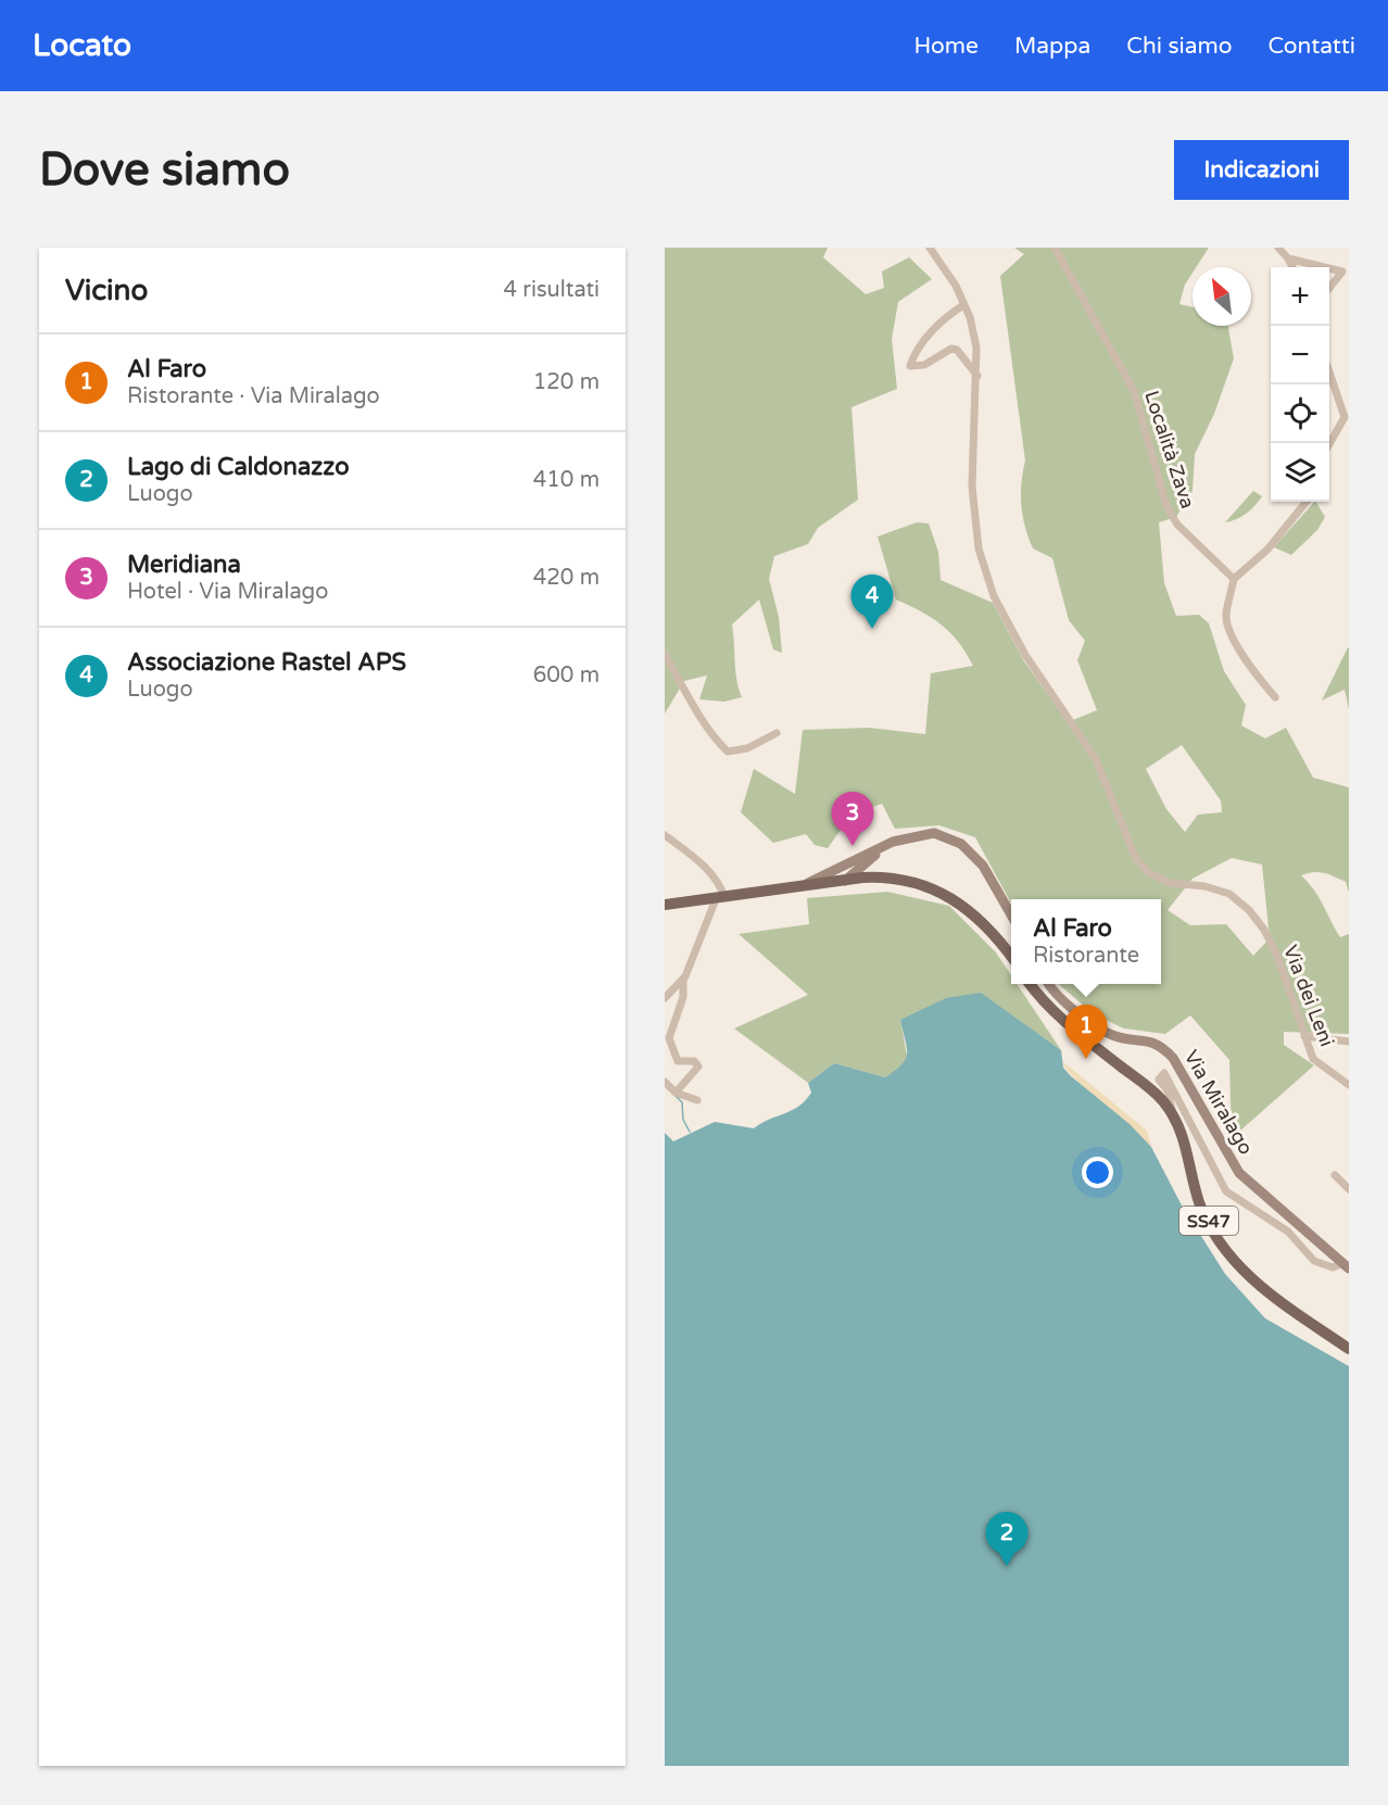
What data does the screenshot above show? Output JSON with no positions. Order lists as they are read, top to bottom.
{
  "streets": {
    "main road": ["SS47"],
    "street": ["Località Zava", "Via dei Leni", "Via Miralago"]
  },
  "north": "top left",
  "page": {
    "header": "Locato",
    "nav": [
      "Home",
      "Mappa",
      "Chi siamo",
      "Contatti"
    ],
    "buttons": "Indicazioni",
    "title": "Dove siamo",
    "heading": ["Vicino", "4 risultati"],
    "map_buttons": ["+", "−"],
    "list": [
      {
        "mark": "1",
        "name": "Al Faro",
        "note": "Ristorante · Via Miralago",
        "value": "120 m"
      },
      {
        "mark": "2",
        "name": "Lago di Caldonazzo",
        "note": "Luogo",
        "value": "410 m"
      },
      {
        "mark": "3",
        "name": "Meridiana",
        "note": "Hotel · Via Miralago",
        "value": "420 m"
      },
      {
        "mark": "4",
        "name": "Associazione Rastel APS",
        "note": "Luogo",
        "value": "600 m"
      }
    ],
    "pins": [
      "4",
      "3",
      "1",
      "2"
    ],
    "popup": ["Al Faro", "Ristorante"]
  }
}
